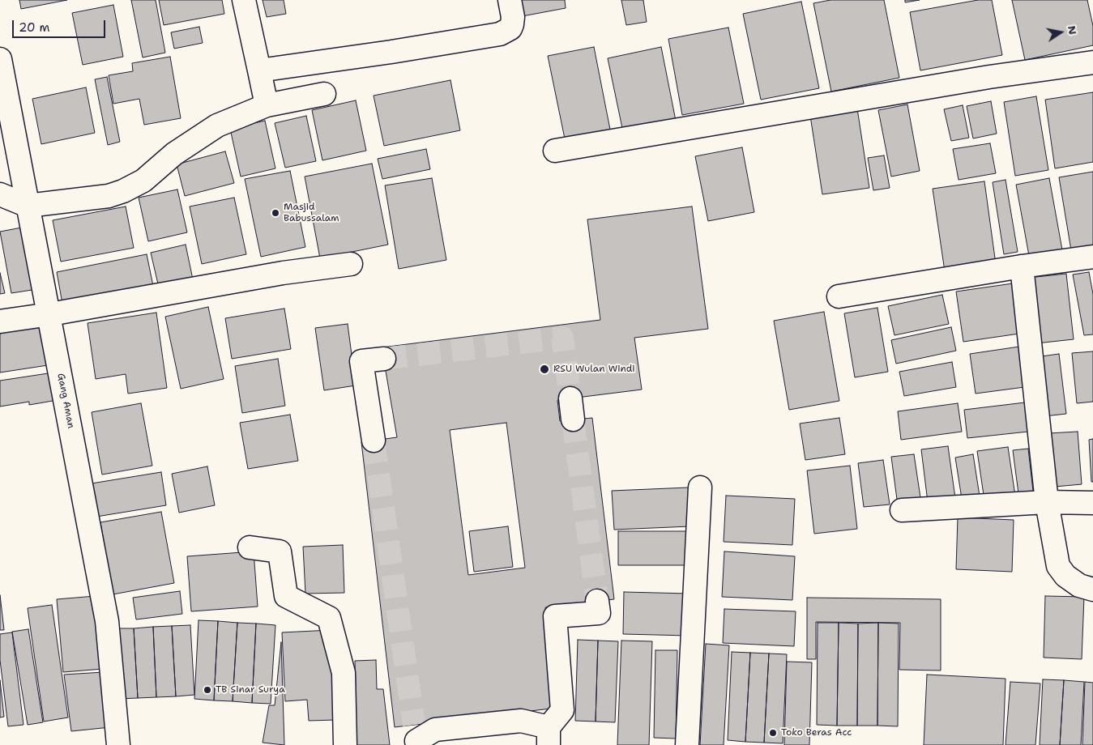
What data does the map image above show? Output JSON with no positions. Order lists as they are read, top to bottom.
{
  "streets": {
    "street": ["Gang Aman"]
  },
  "places": [
    "Masjid Babussalam",
    "RSU Wulan Windi",
    "TB Sinar Surya",
    "Toko Beras Acc"
  ],
  "scale_bar": "20 m",
  "north": "right"
}
